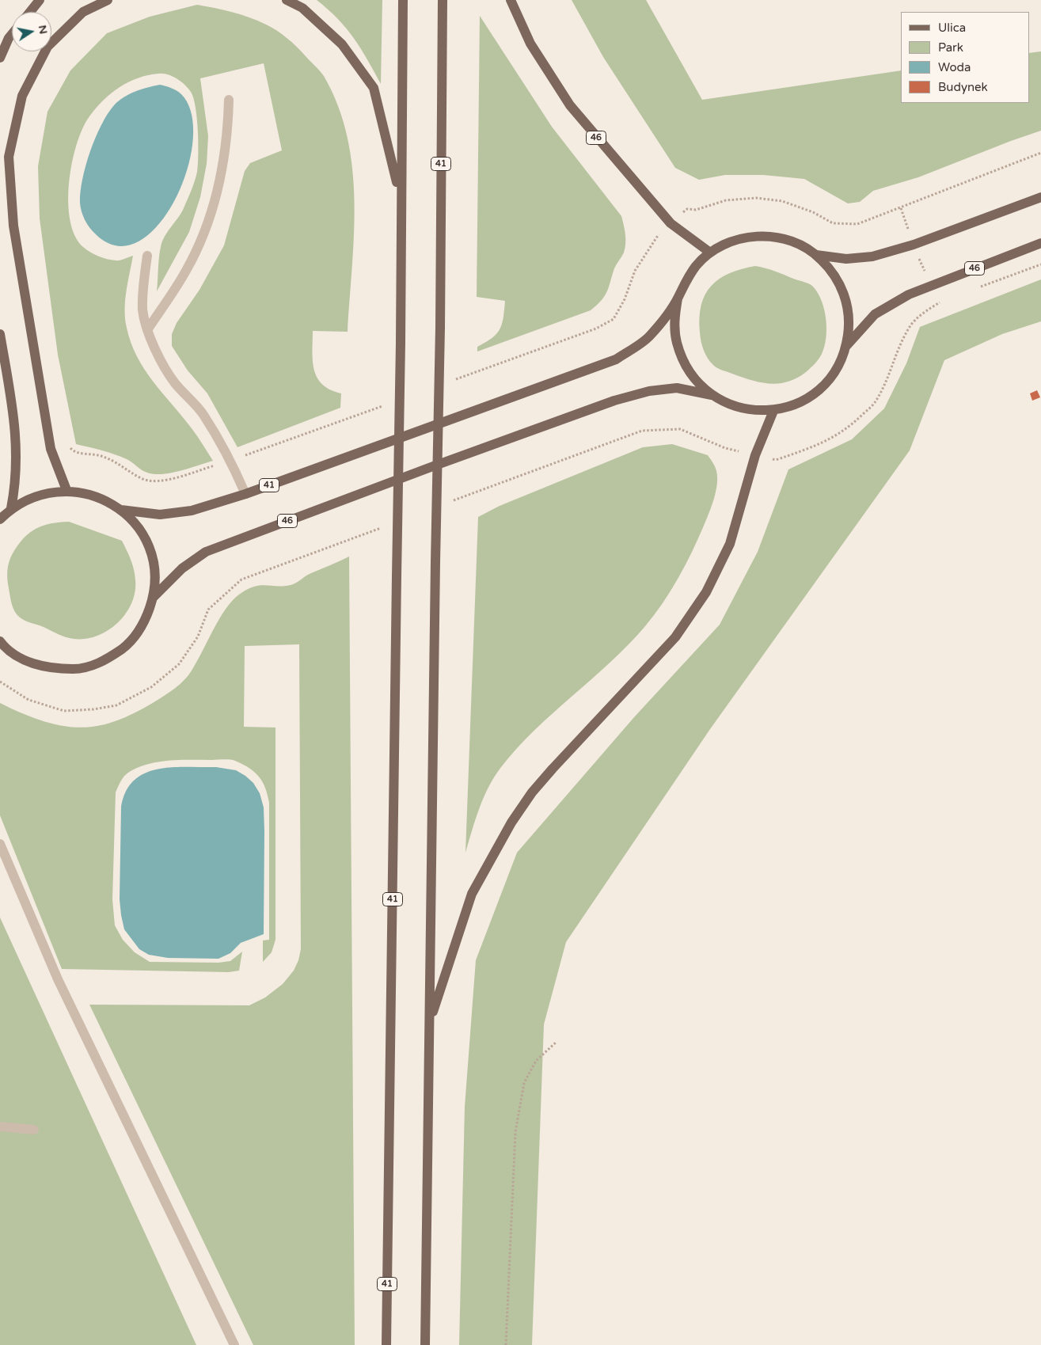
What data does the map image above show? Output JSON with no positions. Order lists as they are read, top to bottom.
{
  "streets": {
    "main road": ["46", "41"]
  },
  "crossings": [
    ["46", "41"]
  ],
  "legend": [
    "Ulica",
    "Park",
    "Woda",
    "Budynek"
  ],
  "north": "right"
}
